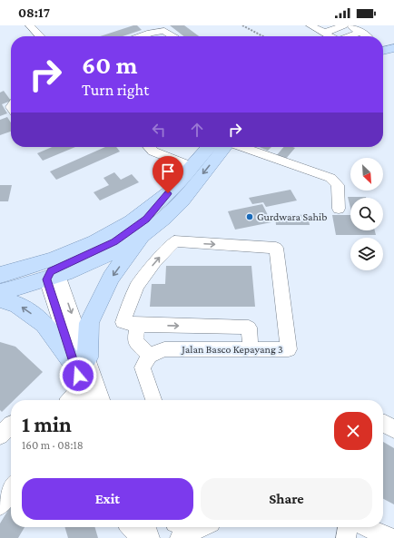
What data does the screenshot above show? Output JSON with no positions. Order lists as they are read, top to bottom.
{
  "streets": {
    "street": ["Jalan Basco Kepayang 3"]
  },
  "places": ["Gurdwara Sahib"],
  "north": "bottom right",
  "page": {
    "status": "08:17",
    "turn": ["60 m", "Turn right"],
    "heading": ["1 min", "160 m · 08:18"],
    "buttons": ["Exit", "Share"]
  }
}
